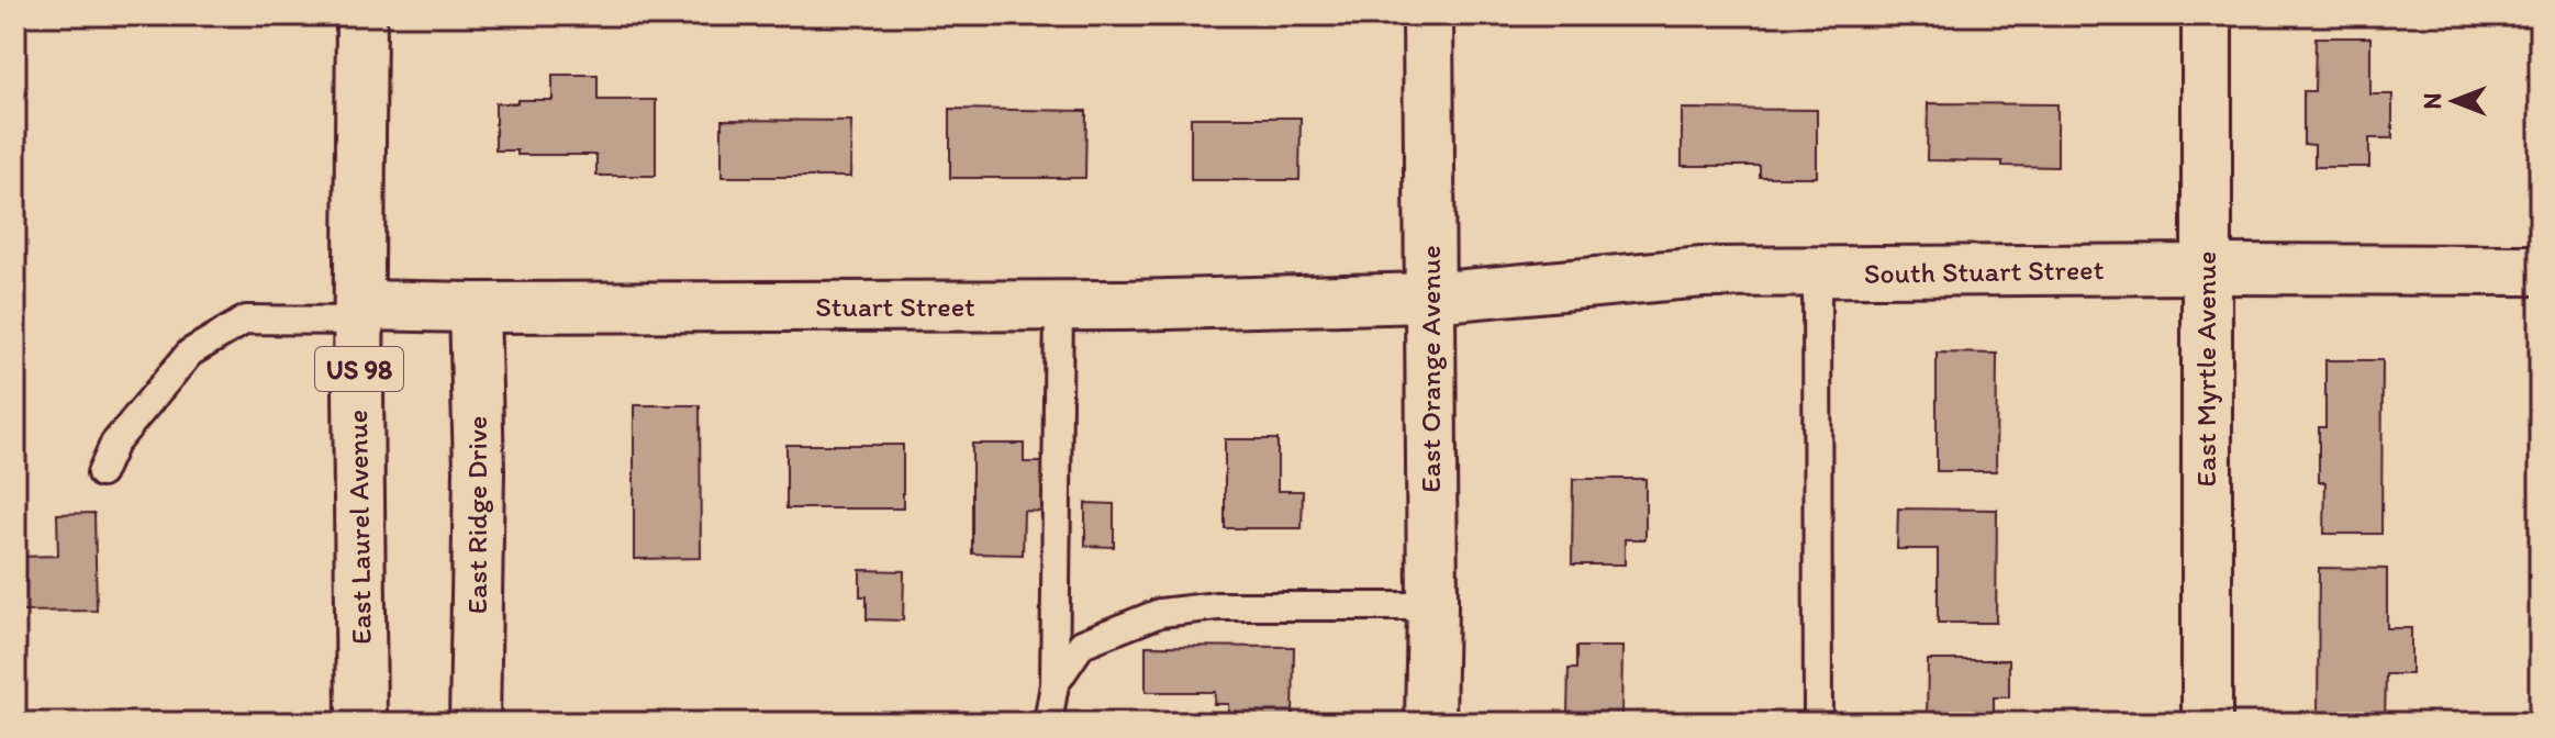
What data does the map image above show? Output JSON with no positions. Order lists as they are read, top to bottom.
{
  "streets": {
    "street": [
      "South Stuart Street",
      "Stuart Street",
      "US 98",
      "East Orange Avenue",
      "East Myrtle Avenue",
      "East Ridge Drive",
      "East Laurel Avenue"
    ]
  },
  "crossings": [
    ["South Stuart Street", "Stuart Street"],
    ["South Stuart Street", "East Orange Avenue"],
    ["South Stuart Street", "East Myrtle Avenue"],
    ["Stuart Street", "East Orange Avenue"],
    ["Stuart Street", "East Ridge Drive"],
    ["Stuart Street", "East Laurel Avenue"]
  ],
  "north": "left"
}
